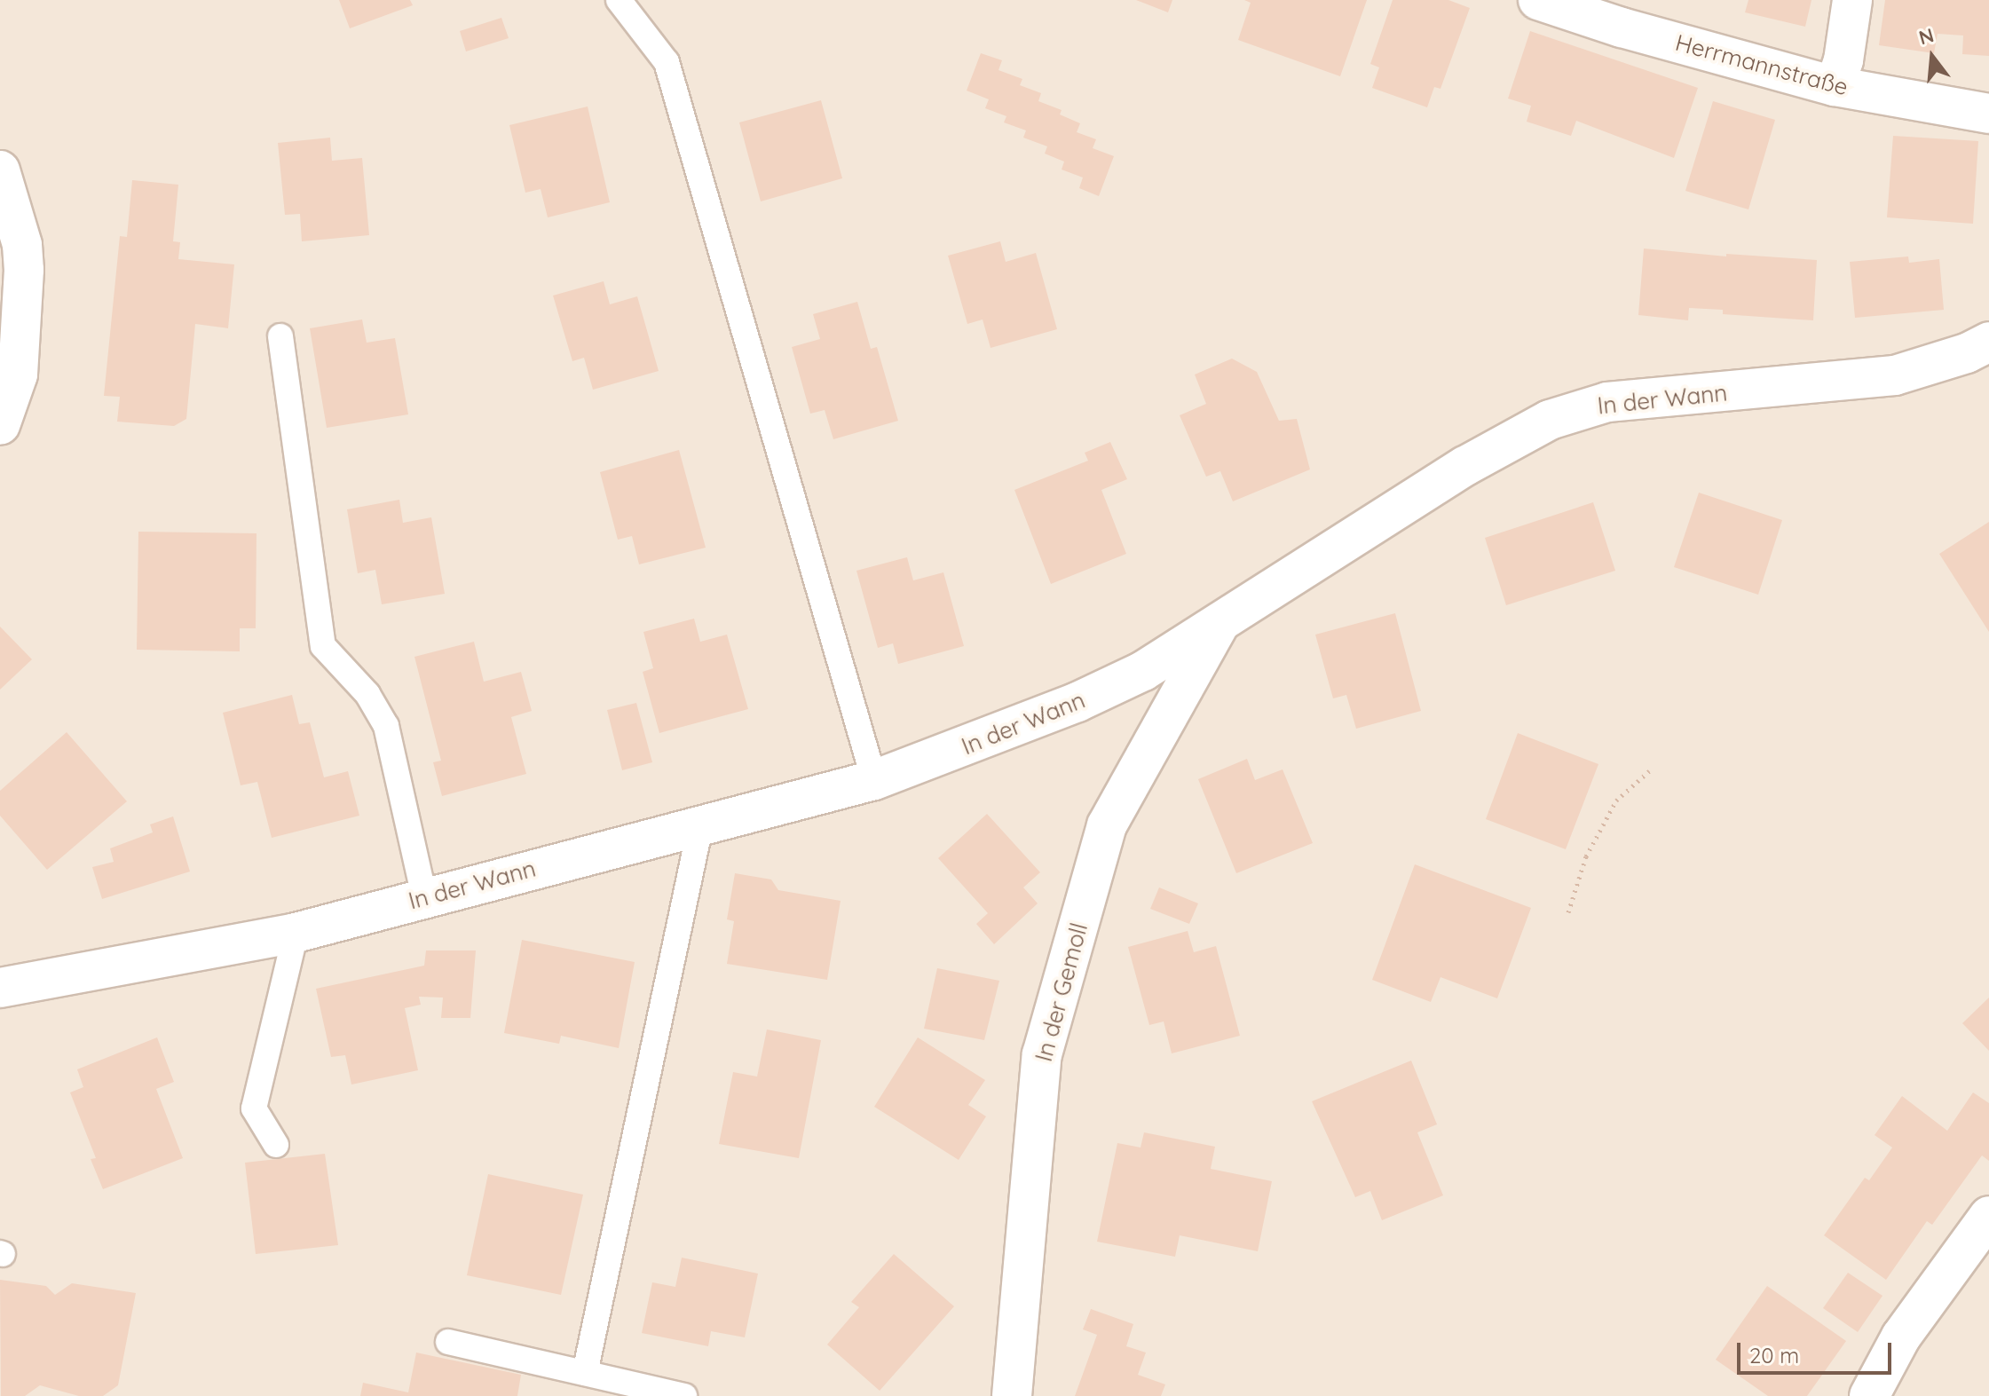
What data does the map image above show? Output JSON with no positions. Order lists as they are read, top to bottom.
{
  "streets": {
    "street": ["Herrmannstraße", "In der Wann", "In der Gemoll"]
  },
  "crossings": [
    ["In der Wann", "In der Gemoll"]
  ],
  "scale_bar": "20 m",
  "north": "top"
}
